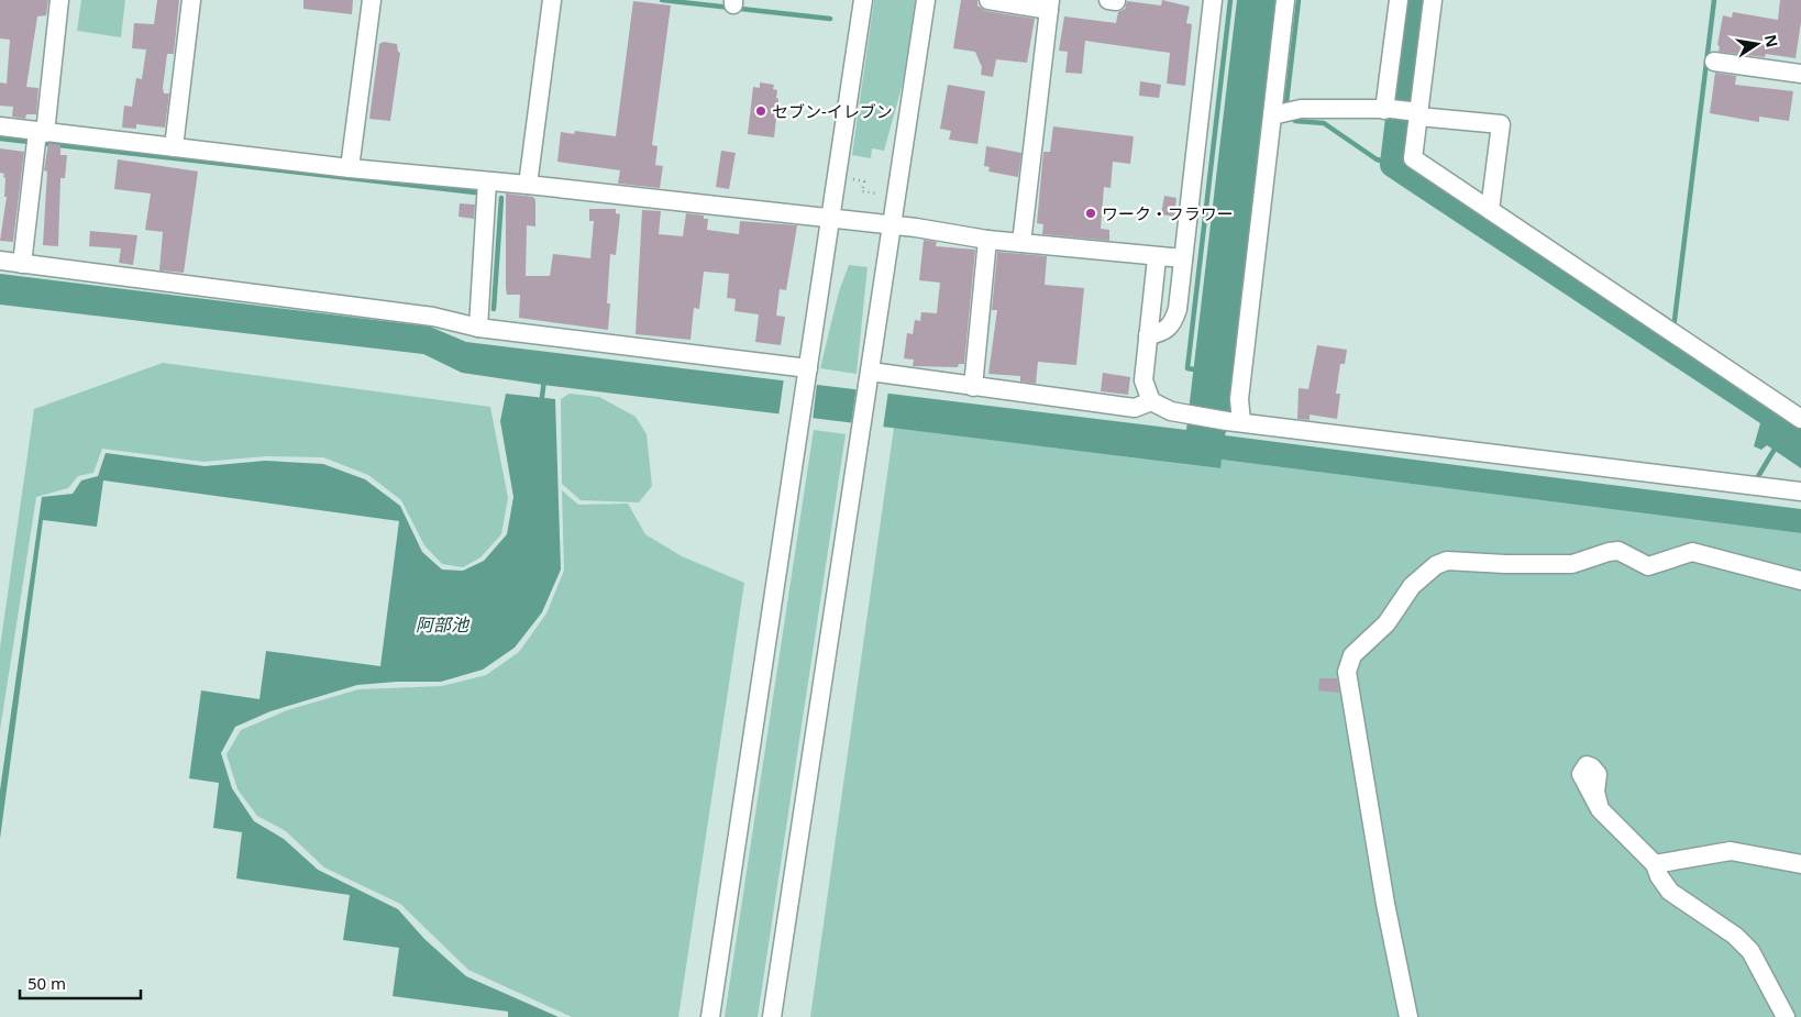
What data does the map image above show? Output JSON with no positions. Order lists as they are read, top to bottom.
{
  "water": ["阿部池"],
  "places": ["セブン-イレブン", "ワーク・フラワー"],
  "scale_bar": "50 m",
  "north": "right"
}
